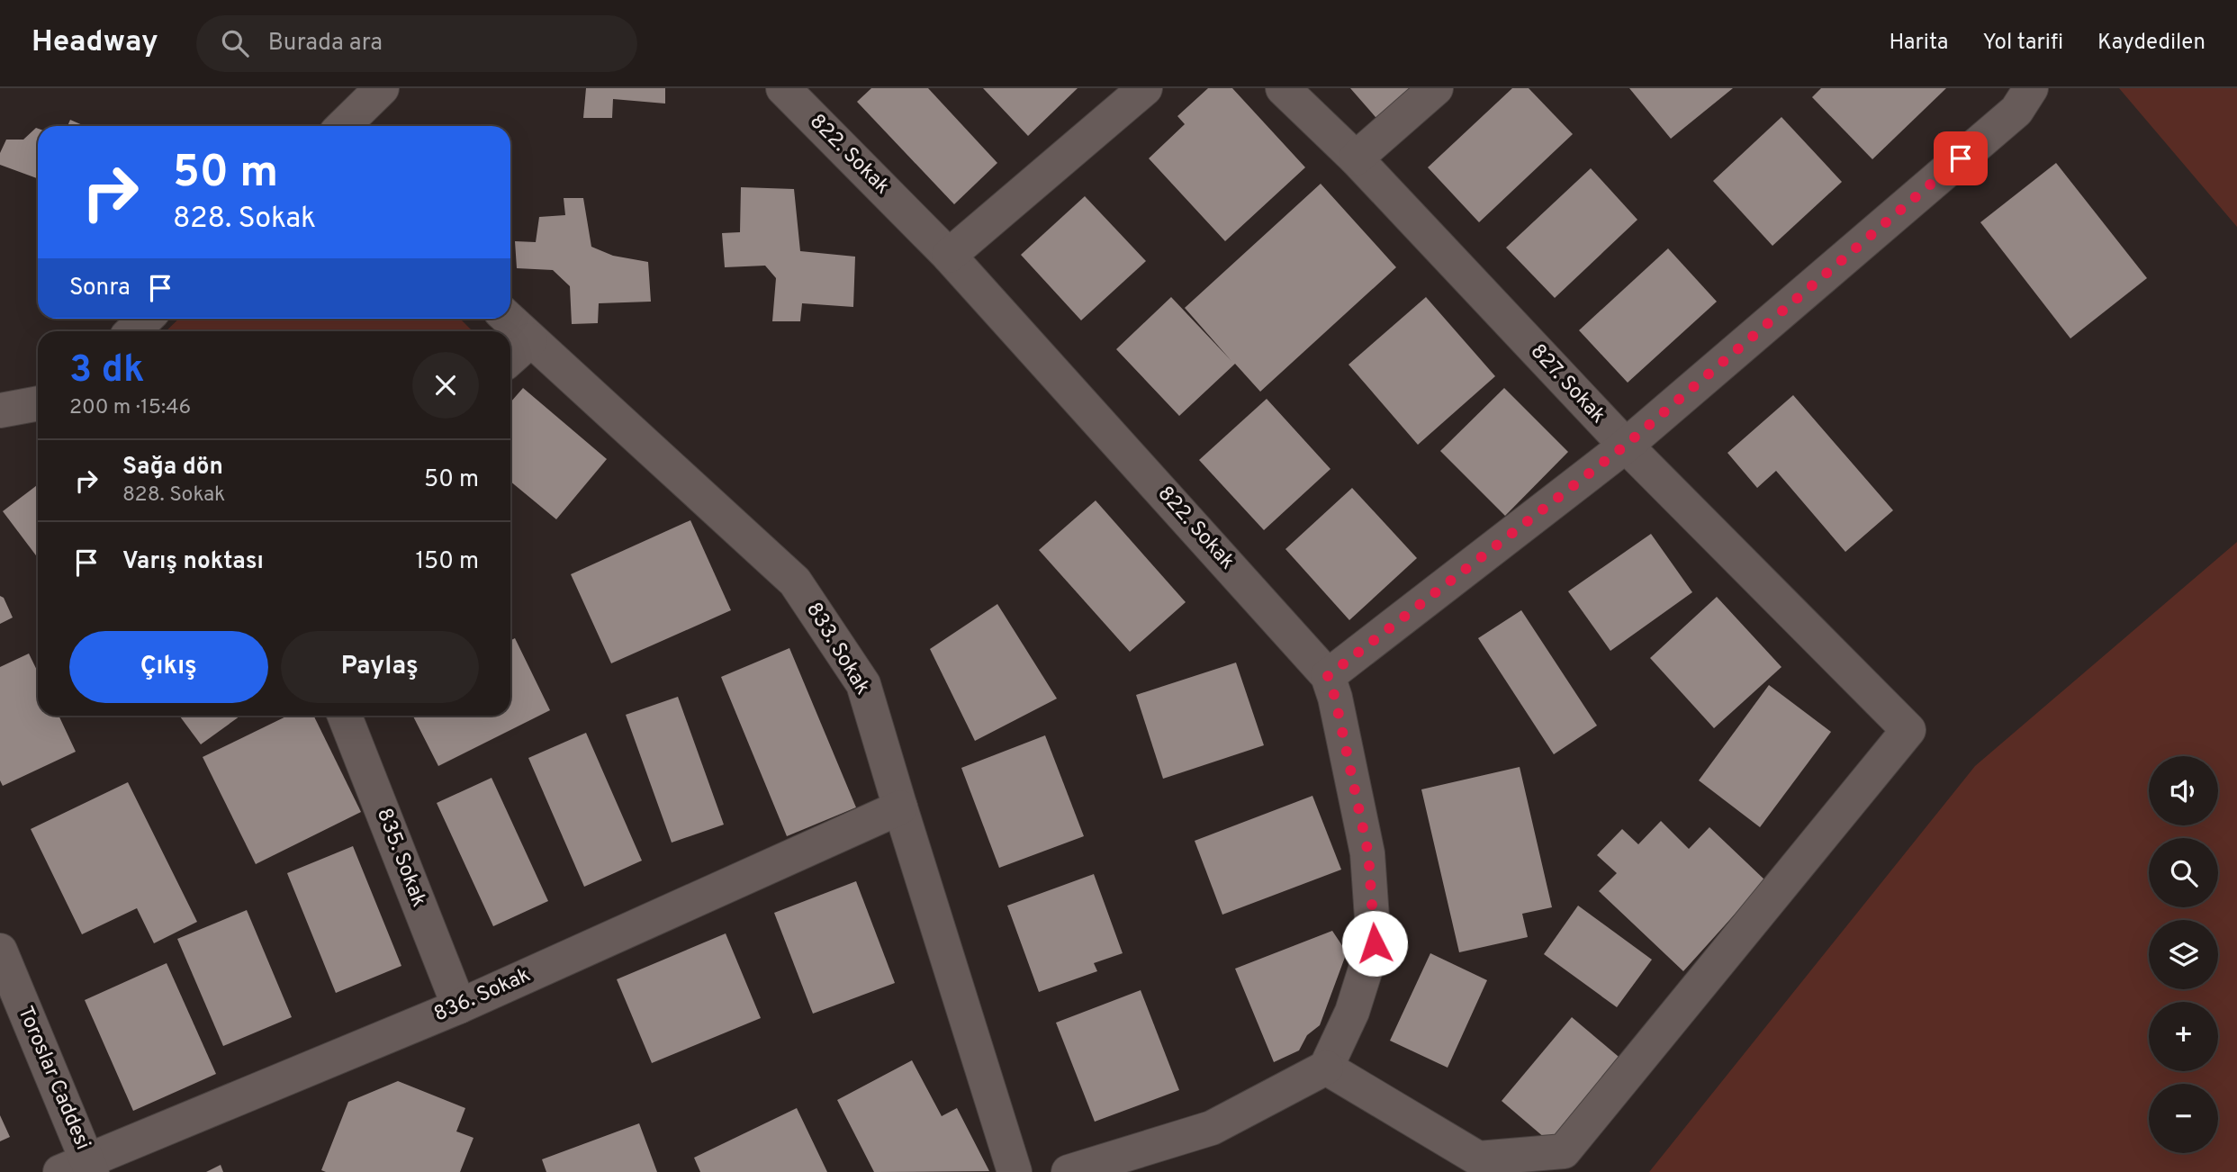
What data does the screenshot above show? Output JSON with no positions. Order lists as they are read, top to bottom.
{
  "streets": {
    "street": [
      "822. Sokak",
      "827. Sokak",
      "833. Sokak",
      "835. Sokak",
      "836. Sokak",
      "Toroslar Caddesi"
    ]
  },
  "crossings": [
    ["822. Sokak", "827. Sokak"],
    ["833. Sokak", "836. Sokak"],
    ["835. Sokak", "836. Sokak"],
    ["836. Sokak", "Toroslar Caddesi"]
  ],
  "page": {
    "header": "Headway",
    "search": "Burada ara",
    "nav": ["Harita", "Yol tarifi", "Kaydedilen"],
    "turn": ["50 m", "828. Sokak"],
    "then": "Sonra",
    "heading": ["3 dk", "200 m · 15:46"],
    "list": [
      {
        "name": "Sağa dön",
        "note": "828. Sokak",
        "value": "50 m"
      },
      {
        "name": "Varış noktası",
        "value": "150 m"
      }
    ],
    "buttons": ["Çıkış", "Paylaş"],
    "map_buttons": ["+", "−"]
  }
}
